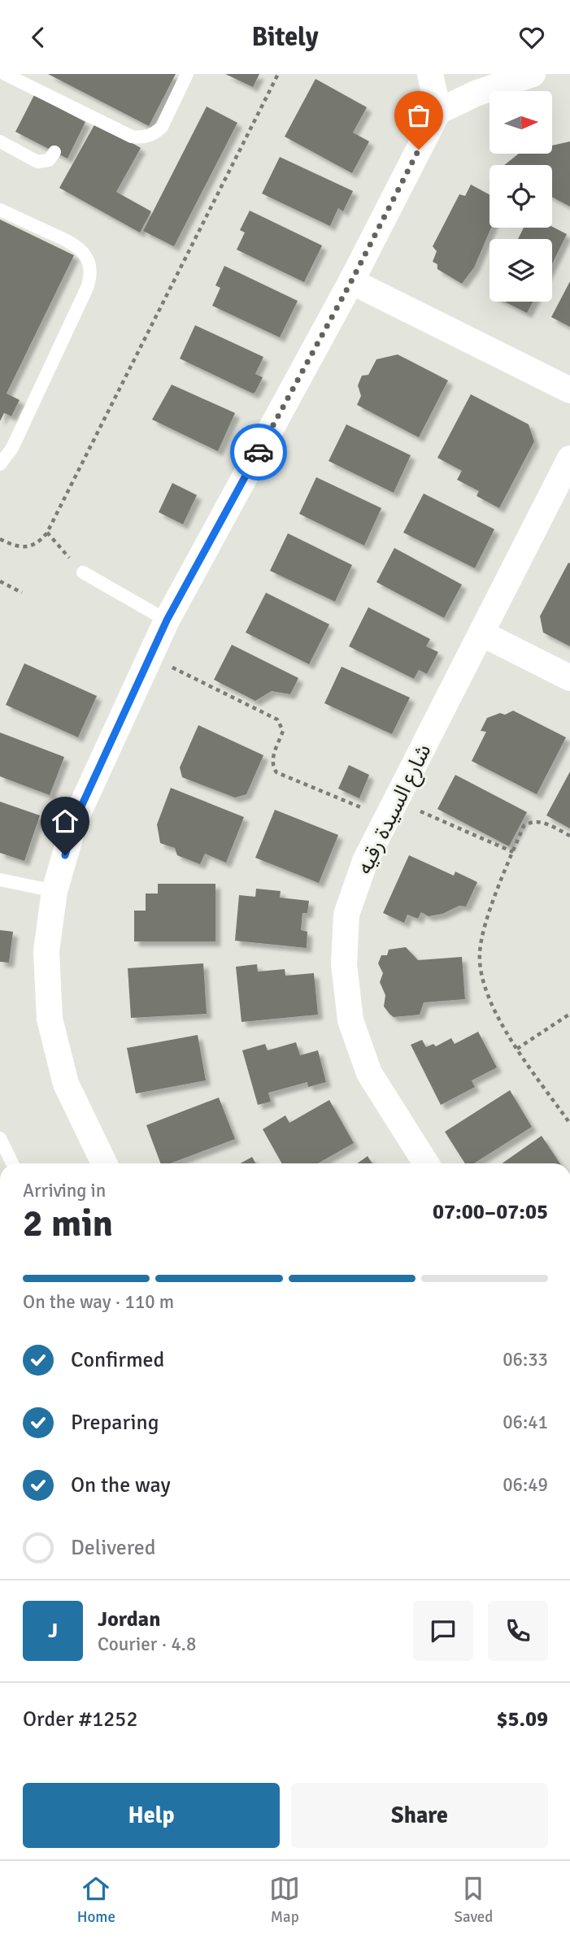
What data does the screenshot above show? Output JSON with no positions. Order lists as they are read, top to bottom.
{
  "streets": {
    "street": ["شارع السيدة رقيه"]
  },
  "north": "right",
  "page": {
    "header": "Bitely",
    "heading": ["2 min", "Arriving in", "07:00–07:05"],
    "panel": [
      "Jordan",
      "Courier · 4.8",
      "Order #1252",
      "$5.09"
    ],
    "bar": "On the way · 110 m",
    "list": [
      ["Confirmed", "06:33"],
      ["Preparing", "06:41"],
      ["On the way", "06:49"],
      "Delivered"
    ],
    "round": "J",
    "buttons": ["Help", "Share"],
    "tabs": ["Home", "Map", "Saved"]
  }
}
